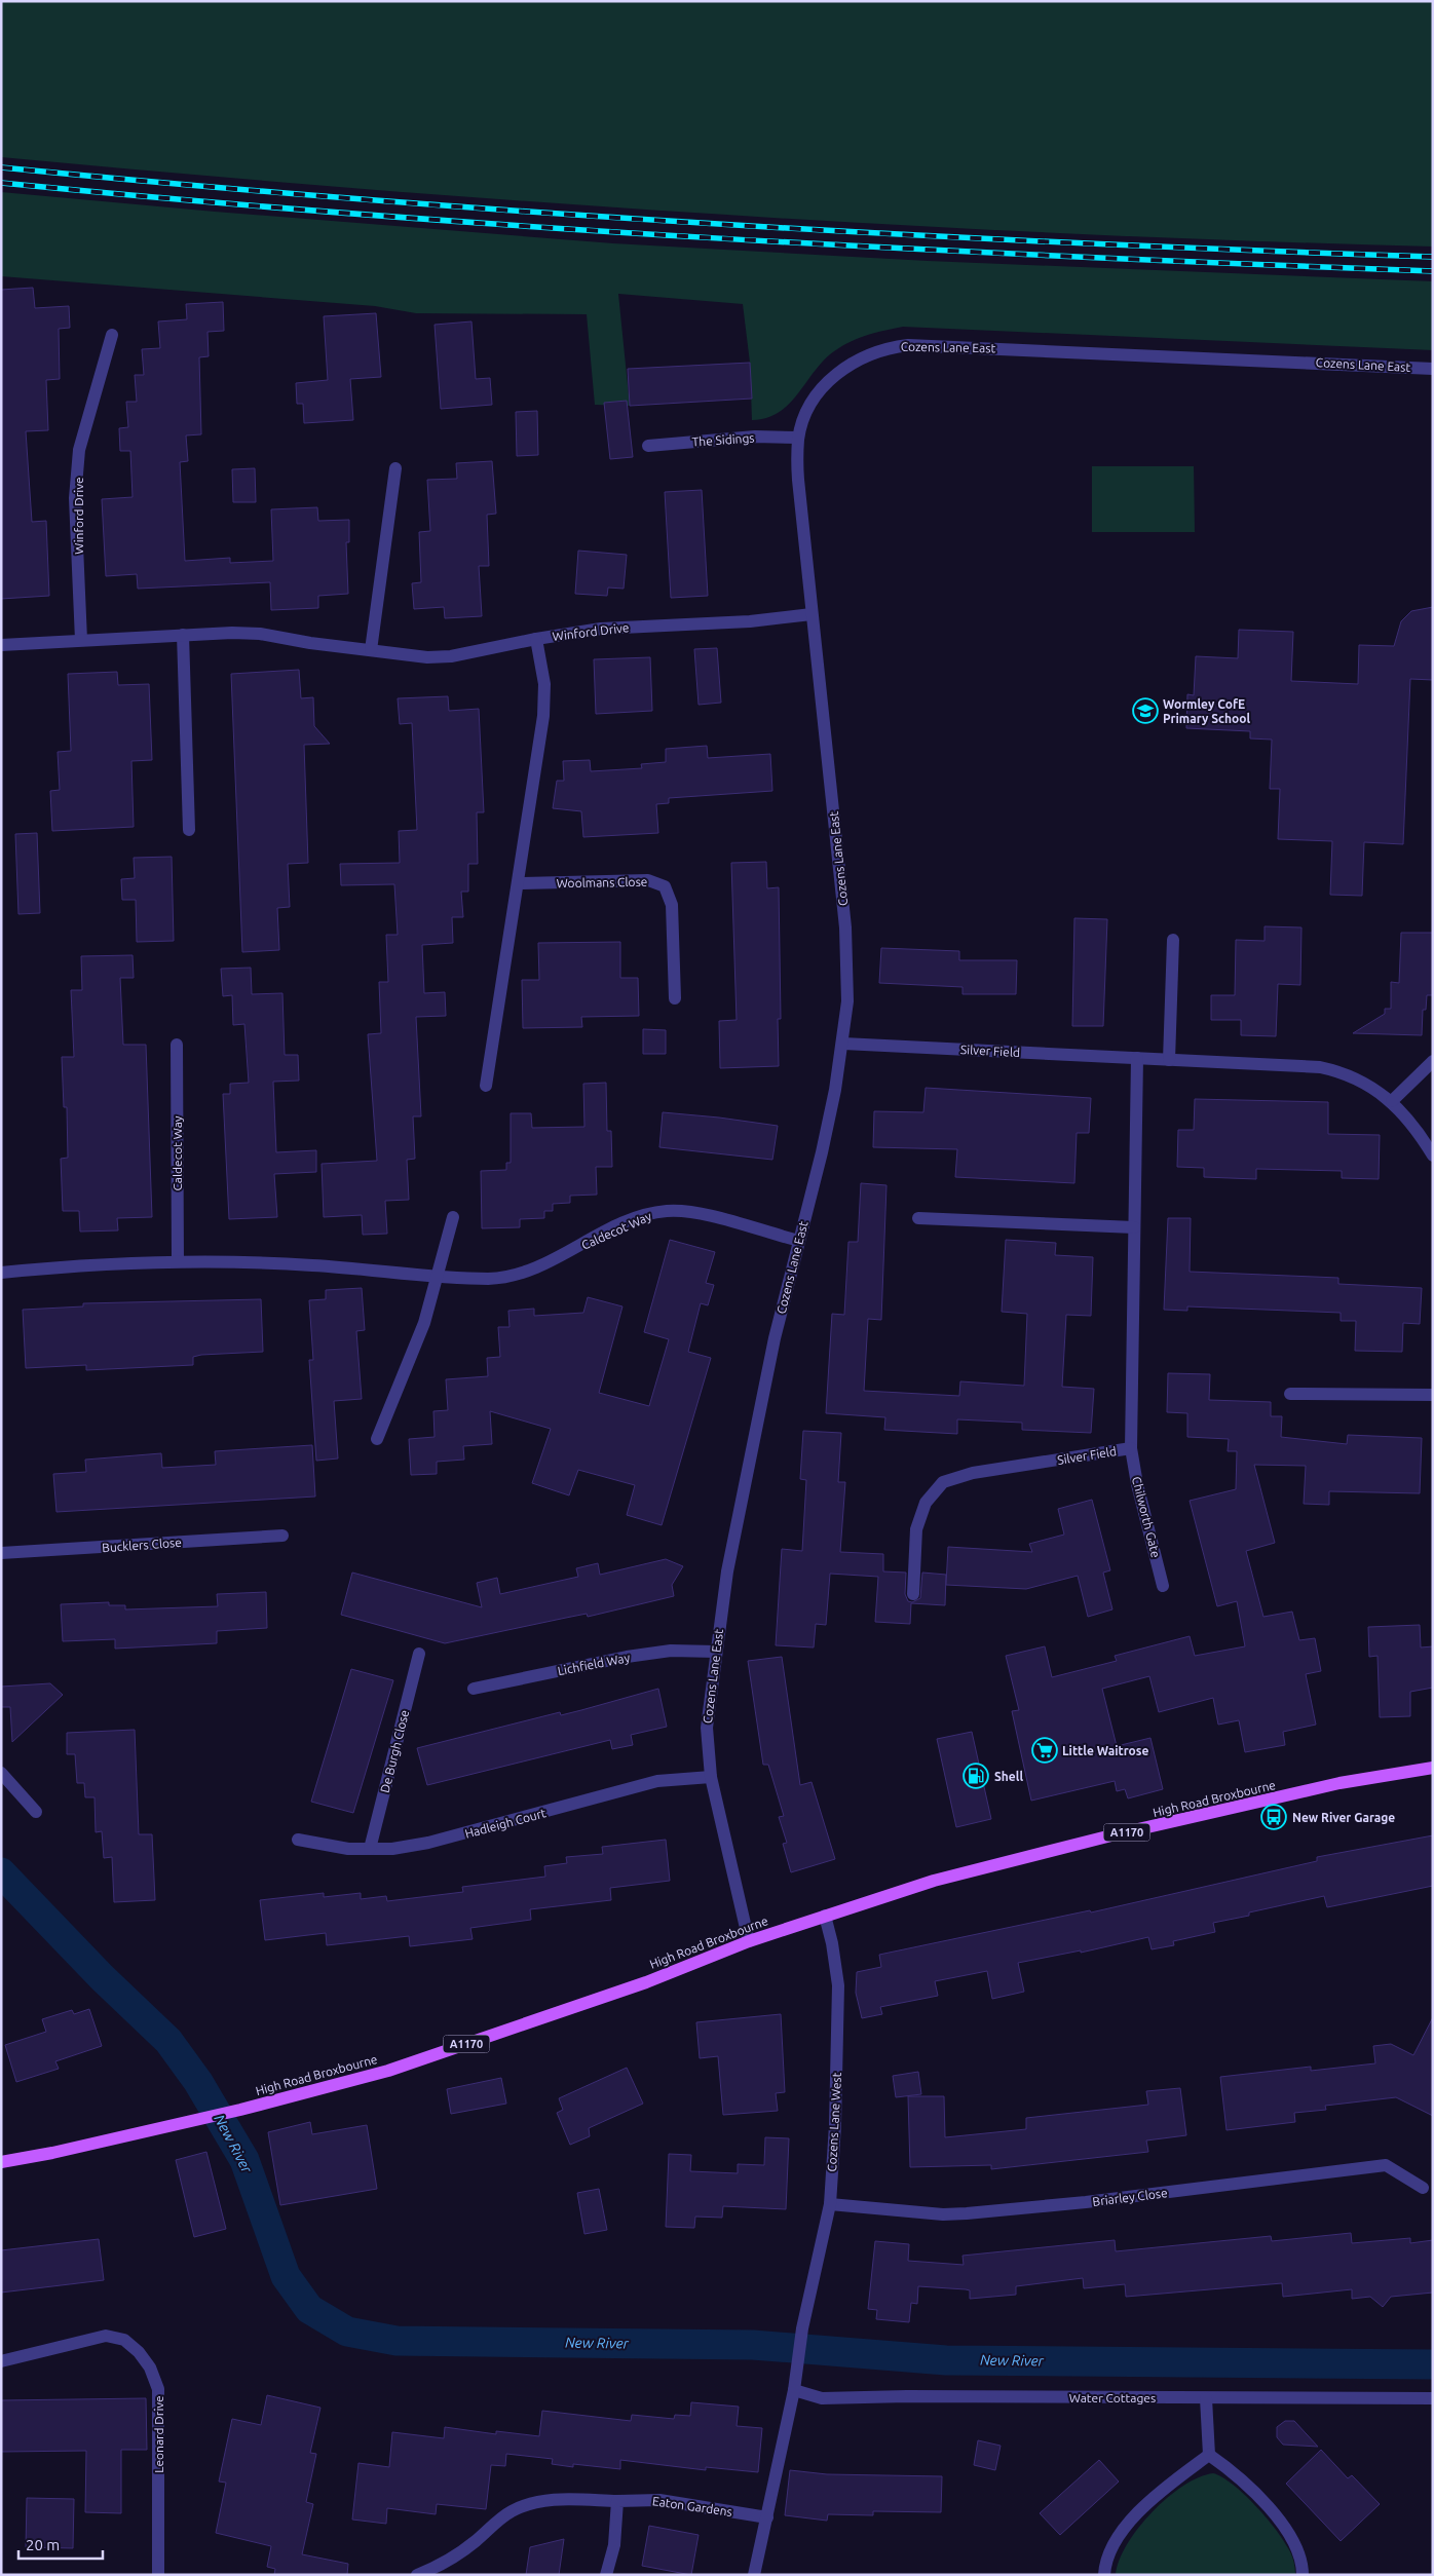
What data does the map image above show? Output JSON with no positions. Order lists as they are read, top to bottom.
{
  "streets": {
    "main road": ["High Road Broxbourne", "A1170"],
    "street": [
      "Cozens Lane East",
      "The Sidings",
      "Winford Drive",
      "Woolmans Close",
      "Silver Field",
      "Caldecot Way",
      "Chilworth Gate",
      "Bucklers Close",
      "Lichfield Way",
      "De Burgh Close",
      "Hadleigh Court",
      "Cozens Lane West",
      "Briarley Close",
      "Water Cottages",
      "Leonard Drive",
      "Eaton Gardens"
    ]
  },
  "crossings": [
    ["Cozens Lane East", "The Sidings"],
    ["Cozens Lane East", "Winford Drive"],
    ["Cozens Lane East", "Silver Field"],
    ["Cozens Lane East", "Caldecot Way"],
    ["Cozens Lane East", "Lichfield Way"],
    ["Cozens Lane East", "High Road Broxbourne"],
    ["Cozens Lane East", "Hadleigh Court"],
    ["Silver Field", "Chilworth Gate"],
    ["De Burgh Close", "Hadleigh Court"],
    ["High Road Broxbourne", "Cozens Lane West"],
    ["Cozens Lane West", "Briarley Close"],
    ["Cozens Lane West", "Water Cottages"]
  ],
  "water": ["New River"],
  "places": {
    "school or university": ["Wormley CofE Primary School"],
    "supermarket": ["Little Waitrose"],
    "fuel station": ["Shell"],
    "bus stop": ["New River Garage"]
  },
  "scale_bar": "20 m"
}
